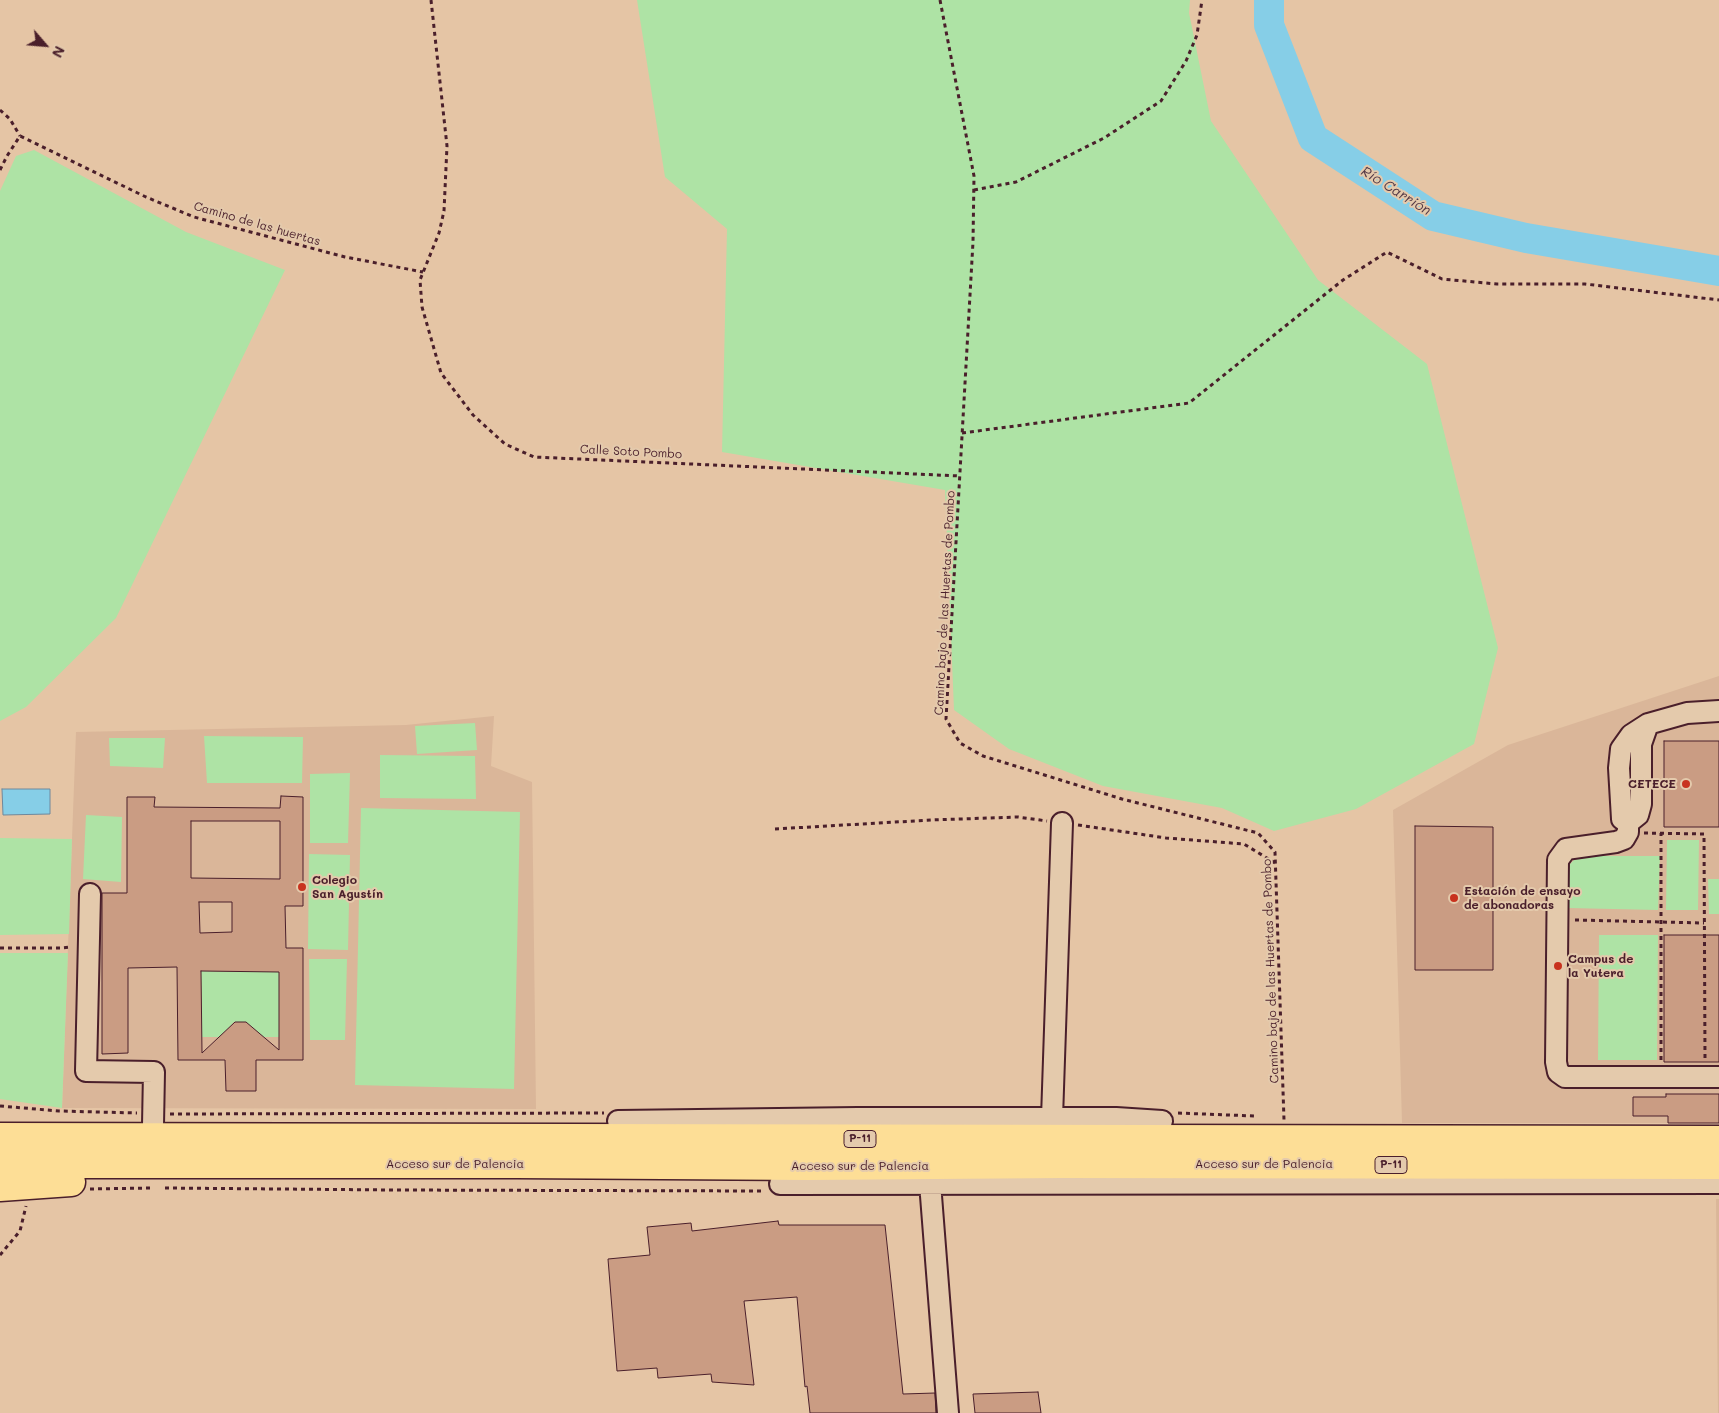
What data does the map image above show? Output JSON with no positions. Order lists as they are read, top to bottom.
{
  "streets": {
    "highway": ["P-11", "Acceso sur de Palencia"],
    "path": ["Camino de las huertas", "Calle Soto Pombo", "Camino bajo de las Huertas de Pombo"]
  },
  "crossings": [
    ["Camino de las huertas", "Calle Soto Pombo"],
    ["Calle Soto Pombo", "Camino bajo de las Huertas de Pombo"]
  ],
  "water": ["Río Carrión"],
  "places": [
    "CETECE",
    "Colegio San Agustín",
    "Estación de ensayo de abonadoras",
    "Campus de la Yutera"
  ],
  "north": "bottom right"
}
